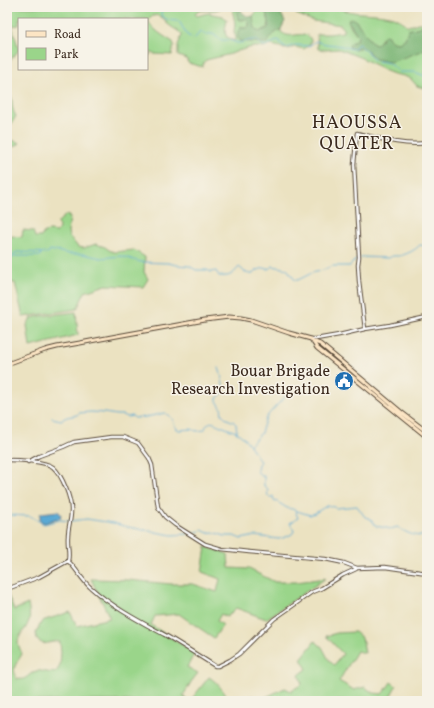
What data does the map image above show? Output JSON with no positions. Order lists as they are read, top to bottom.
{
  "districts": ["HAOUSSA QUATER"],
  "places": {
    "public building": ["Bouar Brigade Research Investigation"]
  },
  "legend": ["Road", "Park"]
}
